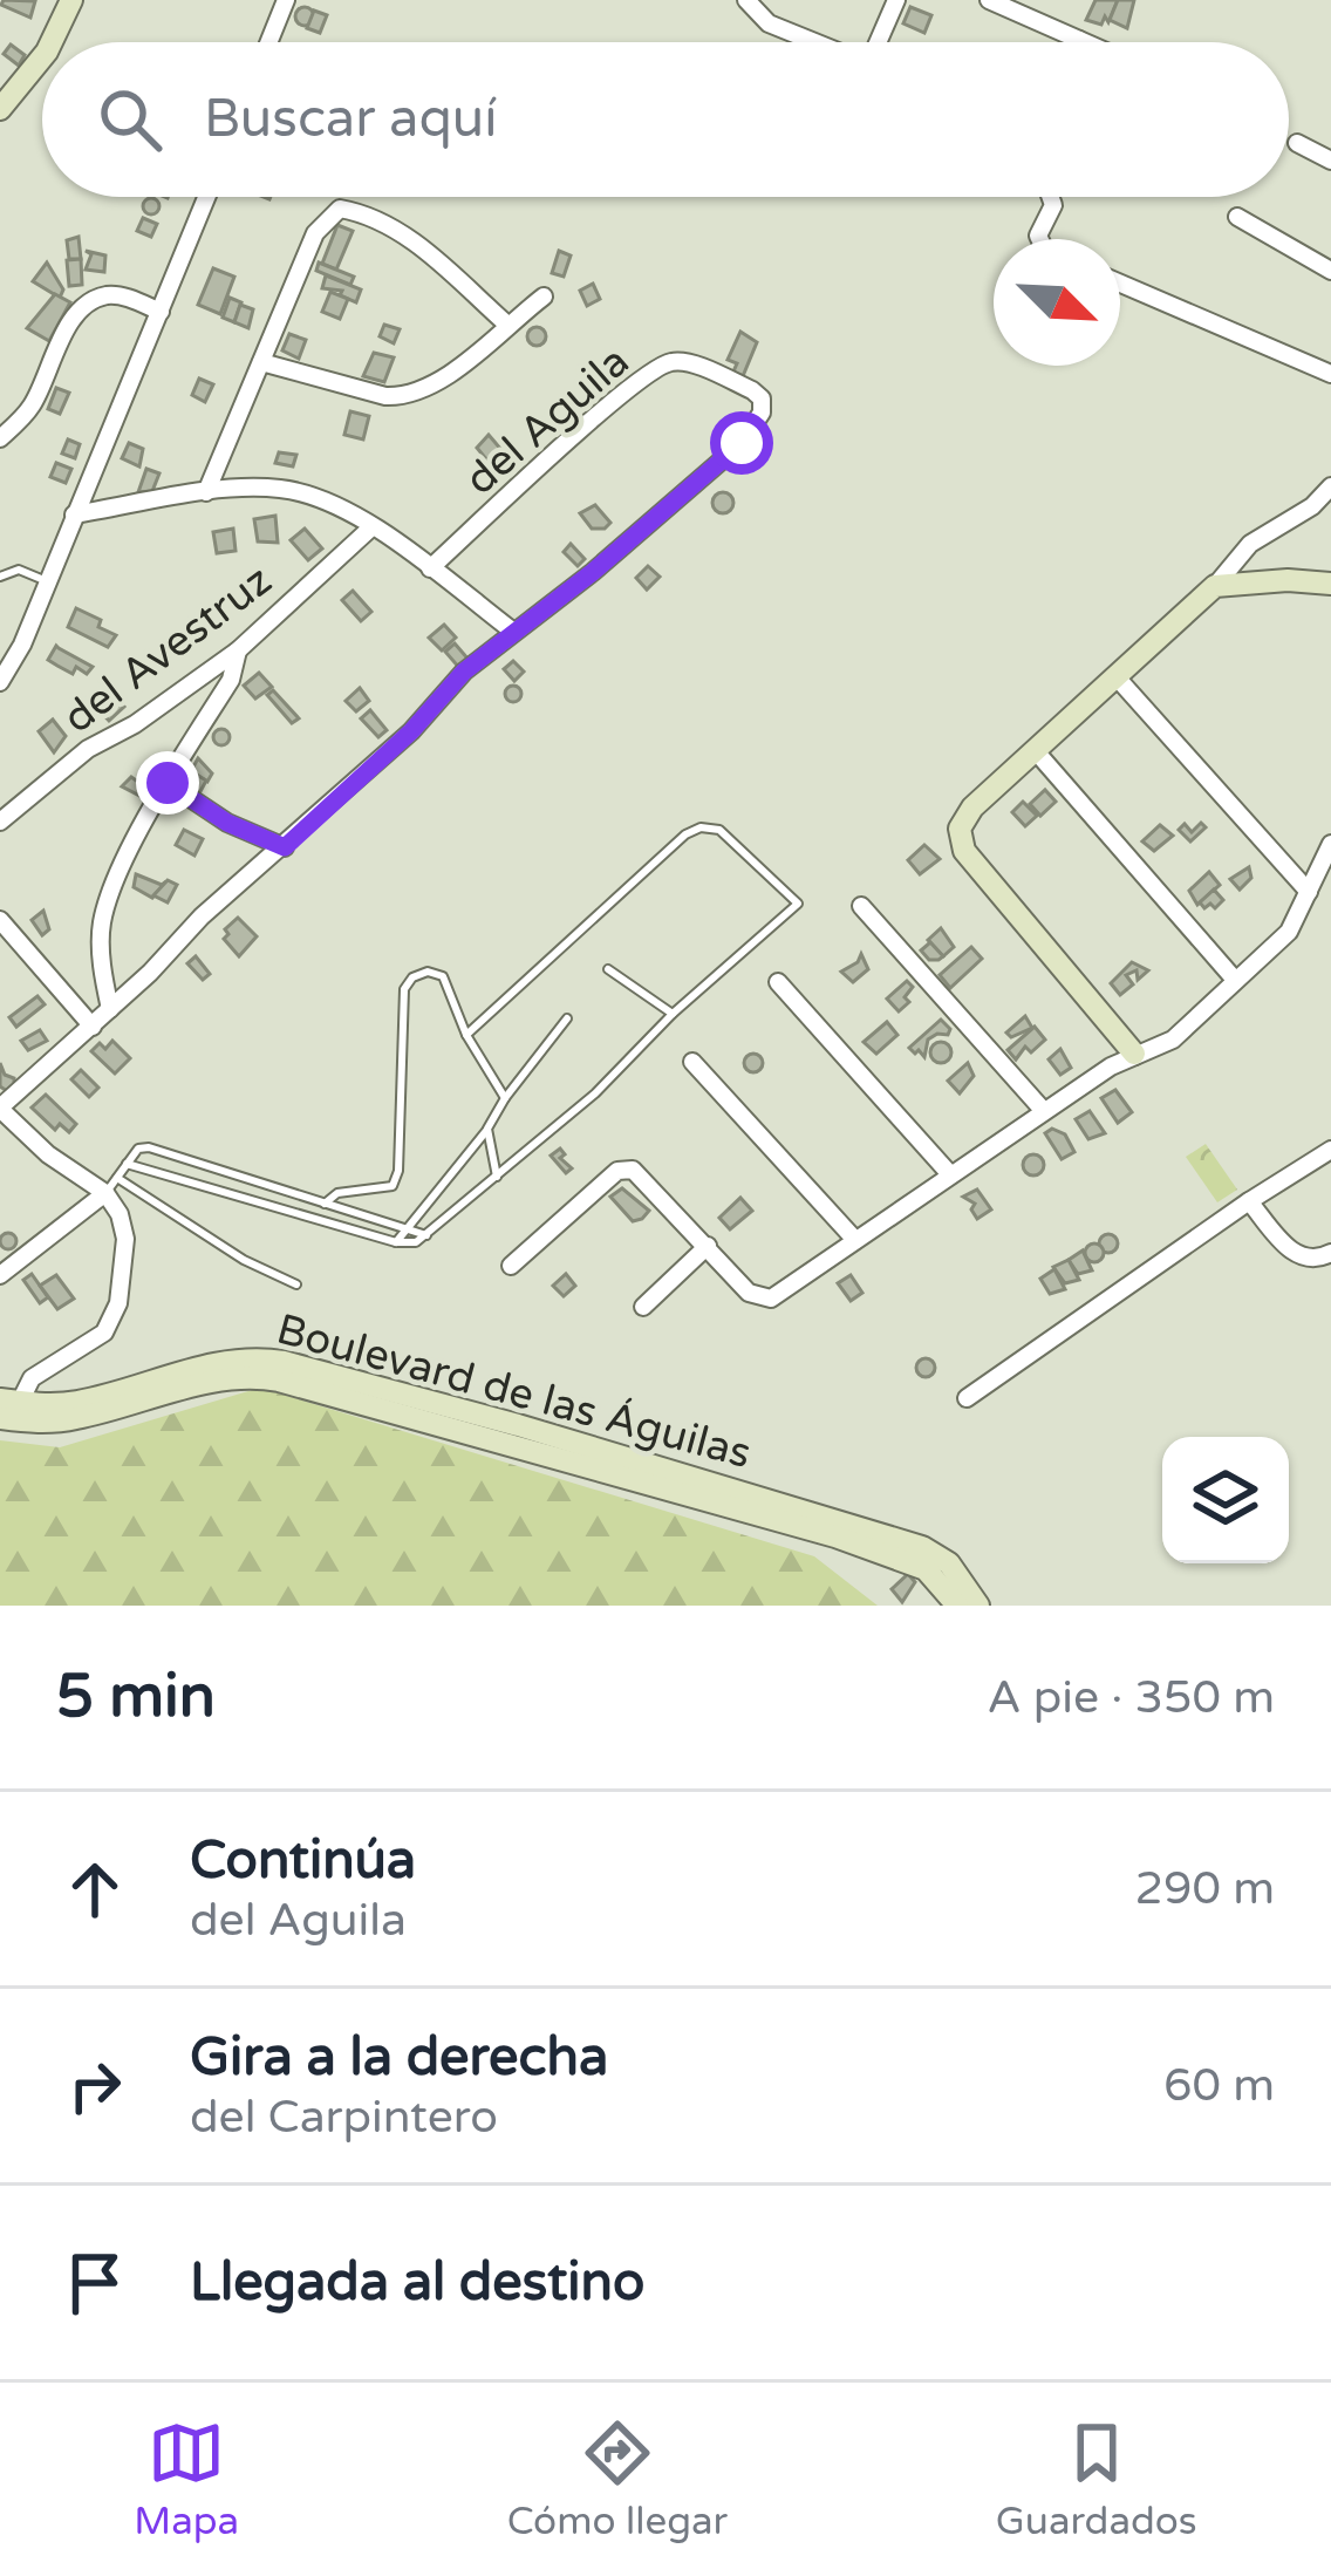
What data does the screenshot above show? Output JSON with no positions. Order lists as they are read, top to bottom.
{
  "streets": {
    "main road": ["Boulevard de las Águilas"],
    "street": ["del Aguila", "del Avestruz"]
  },
  "north": "bottom right",
  "page": {
    "search": "Buscar aquí",
    "heading": ["5 min", "A pie · 350 m"],
    "list": [
      ["Continúa", "del Aguila", "290 m"],
      ["Gira a la derecha", "del Carpintero", "60 m"],
      "Llegada al destino"
    ],
    "nav": ["Mapa", "Cómo llegar", "Guardados"]
  }
}
